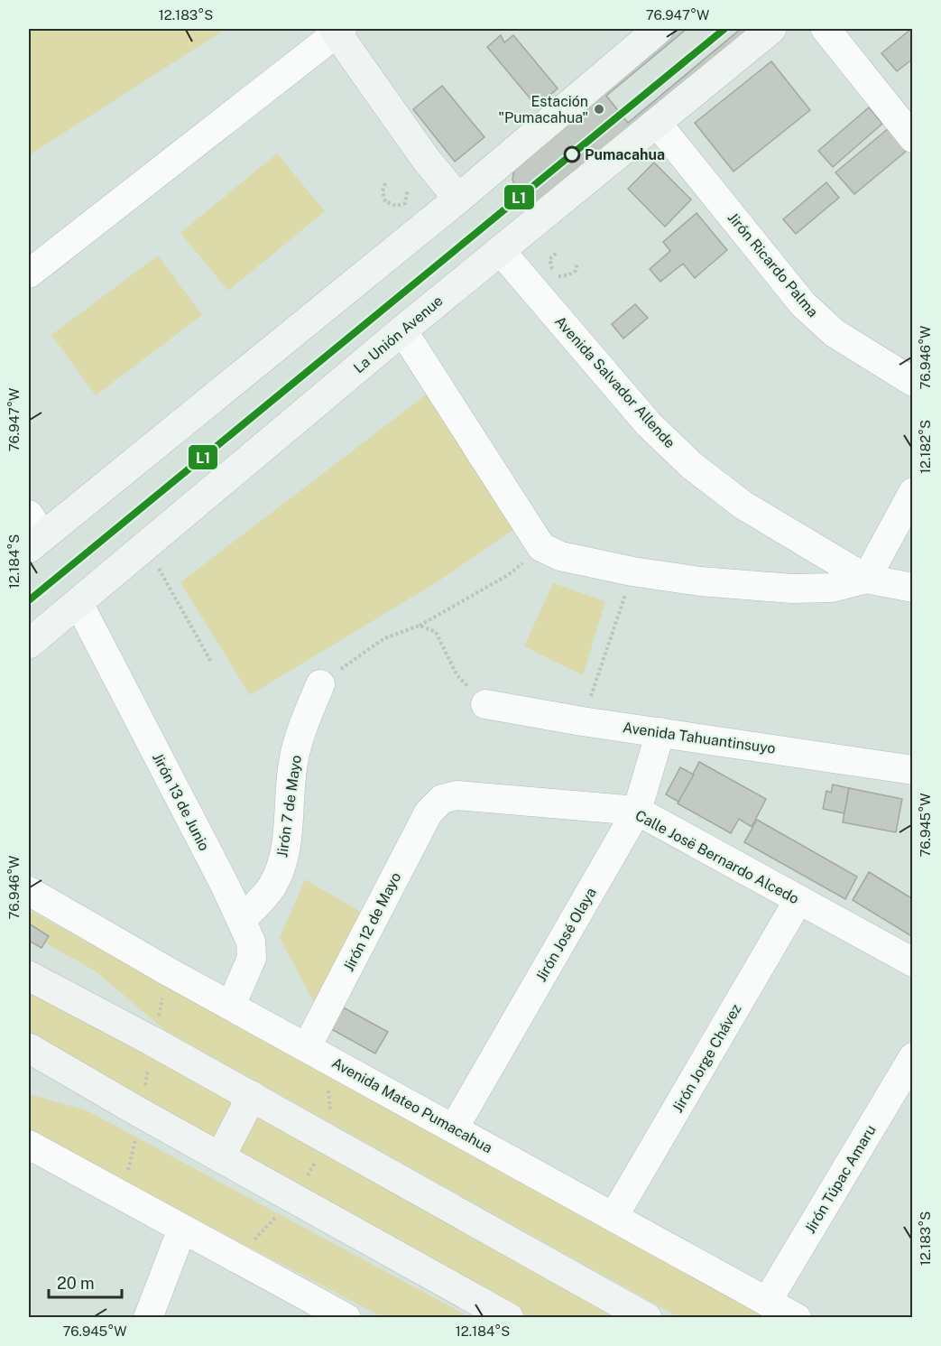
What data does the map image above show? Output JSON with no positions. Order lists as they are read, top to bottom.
{
  "streets": {
    "street": [
      "Jirón Ricardo Palma",
      "La Unión Avenue",
      "Avenida Salvador Allende",
      "Avenida Tahuantinsuyo",
      "Jirón 13 de Junio",
      "Jirón 7 de Mayo",
      "Calle Josë Bernardo Alcedo",
      "Jirón 12 de Mayo",
      "Jirón José Olaya",
      "Jirón Jorge Chávez",
      "Avenida Mateo Pumacahua",
      "Jirón Túpac Amaru"
    ]
  },
  "crossings": [
    ["Jirón Ricardo Palma", "La Unión Avenue"],
    ["La Unión Avenue", "Avenida Salvador Allende"],
    ["La Unión Avenue", "Jirón 13 de Junio"],
    ["Avenida Tahuantinsuyo", "Jirón José Olaya"],
    ["Jirón 13 de Junio", "Jirón 7 de Mayo"],
    ["Jirón 13 de Junio", "Avenida Mateo Pumacahua"],
    ["Calle Josë Bernardo Alcedo", "Jirón 12 de Mayo"],
    ["Calle Josë Bernardo Alcedo", "Jirón José Olaya"],
    ["Calle Josë Bernardo Alcedo", "Jirón Jorge Chávez"],
    ["Jirón 12 de Mayo", "Avenida Mateo Pumacahua"],
    ["Jirón José Olaya", "Avenida Mateo Pumacahua"],
    ["Jirón Jorge Chávez", "Avenida Mateo Pumacahua"],
    ["Avenida Mateo Pumacahua", "Jirón Túpac Amaru"]
  ],
  "places": ["Estación \"Pumacahua\"", "Pumacahua"],
  "lines": ["transit line L1"],
  "scale_bar": "20 m",
  "coordinates": [
    "12.183°S",
    "76.947°W",
    "76.946°W",
    "12.182°S",
    "12.184°S",
    "76.945°W"
  ]
}
